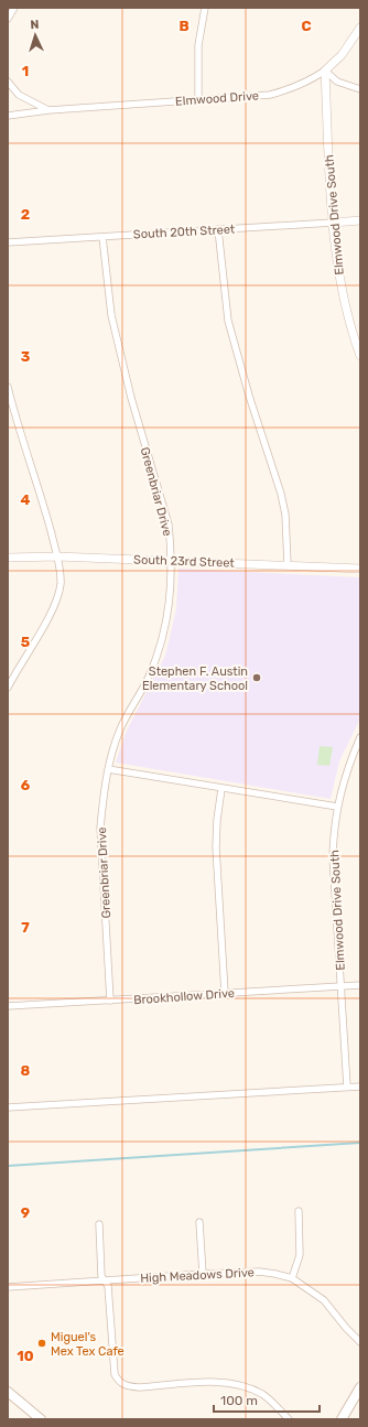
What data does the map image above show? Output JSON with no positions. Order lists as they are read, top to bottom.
{
  "streets": {
    "street": [
      "Elmwood Drive",
      "Elmwood Drive South",
      "South 20th Street",
      "Greenbriar Drive",
      "South 23rd Street",
      "Brookhollow Drive",
      "High Meadows Drive"
    ]
  },
  "crossings": [
    ["Elmwood Drive", "Elmwood Drive South"],
    ["Elmwood Drive South", "South 20th Street"],
    ["Elmwood Drive South", "Brookhollow Drive"],
    ["South 20th Street", "Greenbriar Drive"],
    ["Greenbriar Drive", "South 23rd Street"],
    ["Greenbriar Drive", "Brookhollow Drive"]
  ],
  "places": ["Stephen F. Austin Elementary School", "Miguel's Mex Tex Cafe"],
  "scale_bar": "100 m",
  "north": "top",
  "grid": {
    "columns": ["B", "C"],
    "rows": [
      "1",
      "2",
      "3",
      "4",
      "5",
      "6",
      "7",
      "8",
      "9",
      "10"
    ]
  }
}
